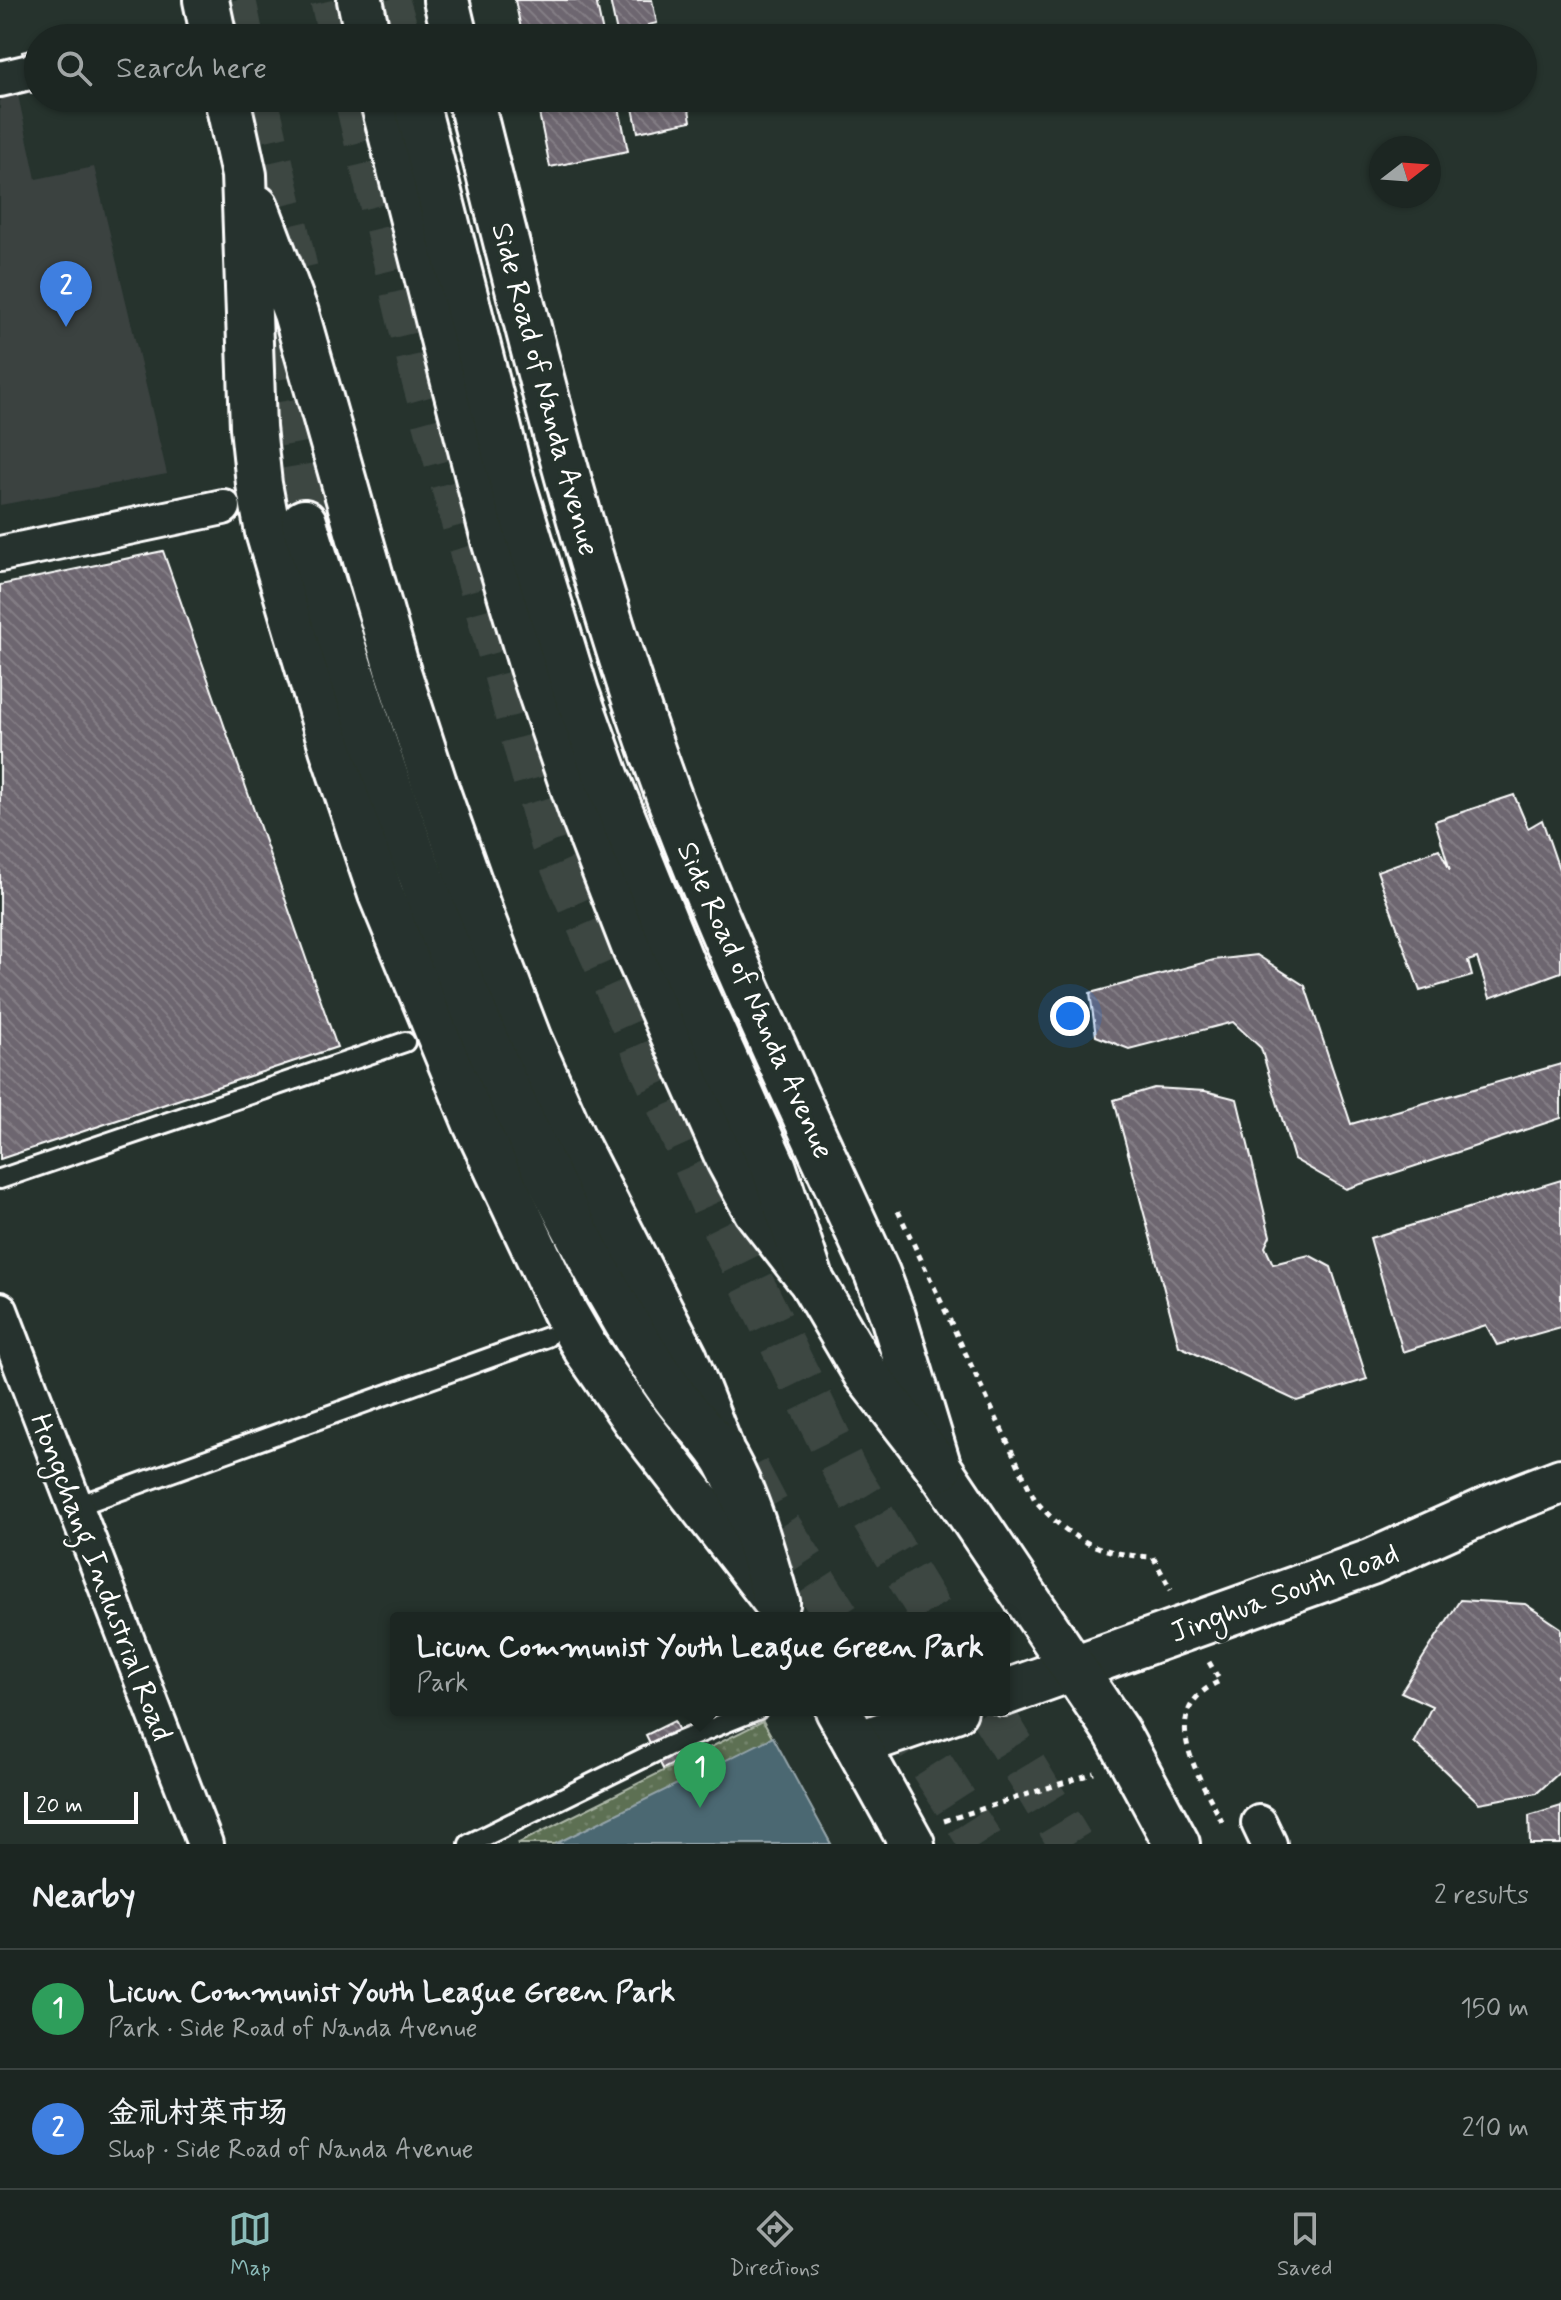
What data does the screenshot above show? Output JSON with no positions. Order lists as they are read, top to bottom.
{
  "streets": {
    "main road": ["Side Road of Nanda Avenue", "Jinghua South Road"],
    "street": ["Hongchang Industrial Road"]
  },
  "crossings": [
    ["Side Road of Nanda Avenue", "Jinghua South Road"]
  ],
  "scale_bar": "20 m",
  "north": "right",
  "page": {
    "search": "Search here",
    "pins": ["2", "1"],
    "popup": ["Licun Communist Youth League Green Park", "Park"],
    "scale": "20 m",
    "heading": ["Nearby", "2 results"],
    "list": [
      {
        "mark": "1",
        "name": "Licun Communist Youth League Green Park",
        "note": "Park · Side Road of Nanda Avenue",
        "value": "150 m"
      },
      {
        "mark": "2",
        "name": "金礼村菜市场",
        "note": "Shop · Side Road of Nanda Avenue",
        "value": "210 m"
      }
    ],
    "nav": ["Map", "Directions", "Saved"]
  }
}
